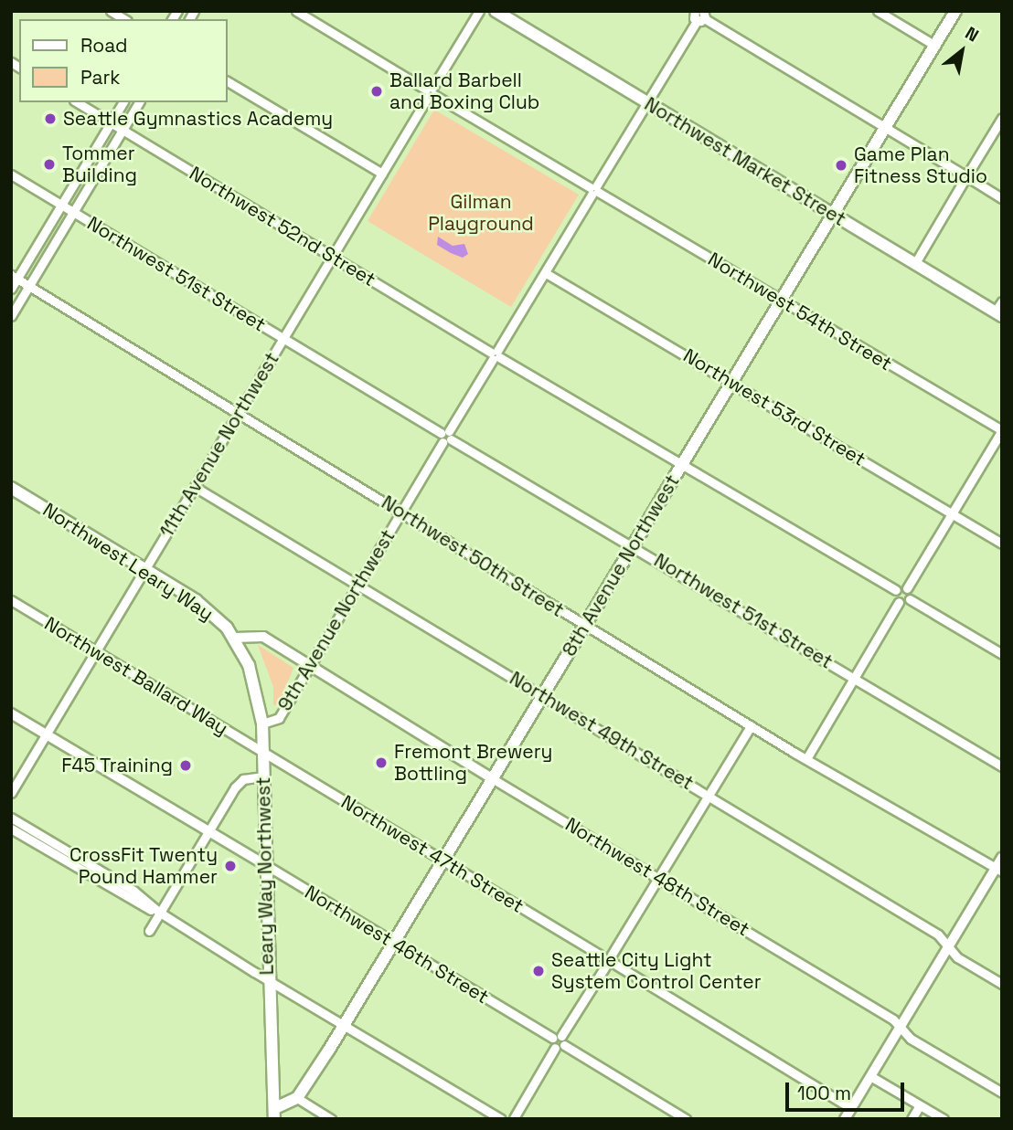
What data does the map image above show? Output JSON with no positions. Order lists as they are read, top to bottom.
{
  "streets": {
    "main road": [
      "Northwest Market Street",
      "Northwest Leary Way",
      "8th Avenue Northwest",
      "Leary Way Northwest"
    ],
    "street": [
      "Northwest 52nd Street",
      "Northwest 51st Street",
      "Northwest 54th Street",
      "Northwest 53rd Street",
      "11th Avenue Northwest",
      "Northwest 50th Street",
      "9th Avenue Northwest",
      "Northwest Ballard Way",
      "Northwest 49th Street",
      "Northwest 47th Street",
      "Northwest 48th Street",
      "Northwest 46th Street"
    ]
  },
  "crossings": [
    ["Northwest Market Street", "8th Avenue Northwest"],
    ["Northwest Market Street", "9th Avenue Northwest"],
    ["Northwest 52nd Street", "11th Avenue Northwest"],
    ["Northwest 52nd Street", "8th Avenue Northwest"],
    ["Northwest 52nd Street", "9th Avenue Northwest"],
    ["Northwest 51st Street", "11th Avenue Northwest"],
    ["Northwest 51st Street", "8th Avenue Northwest"],
    ["Northwest 51st Street", "9th Avenue Northwest"],
    ["Northwest 54th Street", "11th Avenue Northwest"],
    ["Northwest 54th Street", "8th Avenue Northwest"],
    ["Northwest 54th Street", "9th Avenue Northwest"],
    ["Northwest 53rd Street", "8th Avenue Northwest"],
    ["Northwest 53rd Street", "9th Avenue Northwest"],
    ["11th Avenue Northwest", "Northwest 50th Street"],
    ["11th Avenue Northwest", "Northwest Leary Way"],
    ["11th Avenue Northwest", "Northwest Ballard Way"],
    ["11th Avenue Northwest", "Northwest 49th Street"],
    ["11th Avenue Northwest", "Northwest 46th Street"],
    ["Northwest 50th Street", "8th Avenue Northwest"],
    ["Northwest 50th Street", "9th Avenue Northwest"],
    ["Northwest Leary Way", "Leary Way Northwest"],
    ["8th Avenue Northwest", "Northwest 49th Street"],
    ["8th Avenue Northwest", "Northwest 47th Street"],
    ["8th Avenue Northwest", "Northwest 48th Street"],
    ["8th Avenue Northwest", "Northwest 46th Street"],
    ["9th Avenue Northwest", "Northwest 49th Street"],
    ["9th Avenue Northwest", "Leary Way Northwest"],
    ["9th Avenue Northwest", "Northwest 48th Street"],
    ["Northwest Ballard Way", "Northwest 47th Street"],
    ["Northwest Ballard Way", "Leary Way Northwest"],
    ["Northwest 47th Street", "Leary Way Northwest"],
    ["Leary Way Northwest", "Northwest 46th Street"]
  ],
  "parks": ["Gilman Playground"],
  "places": [
    "Ballard Barbell and Boxing Club",
    "Seattle Gymnastics Academy",
    "Tommer Building",
    "Game Plan Fitness Studio",
    "Fremont Brewery Bottling",
    "F45 Training",
    "CrossFit Twenty Pound Hammer",
    "Seattle City Light System Control Center"
  ],
  "legend": ["Road", "Park"],
  "scale_bar": "100 m",
  "north": "top right"
}
